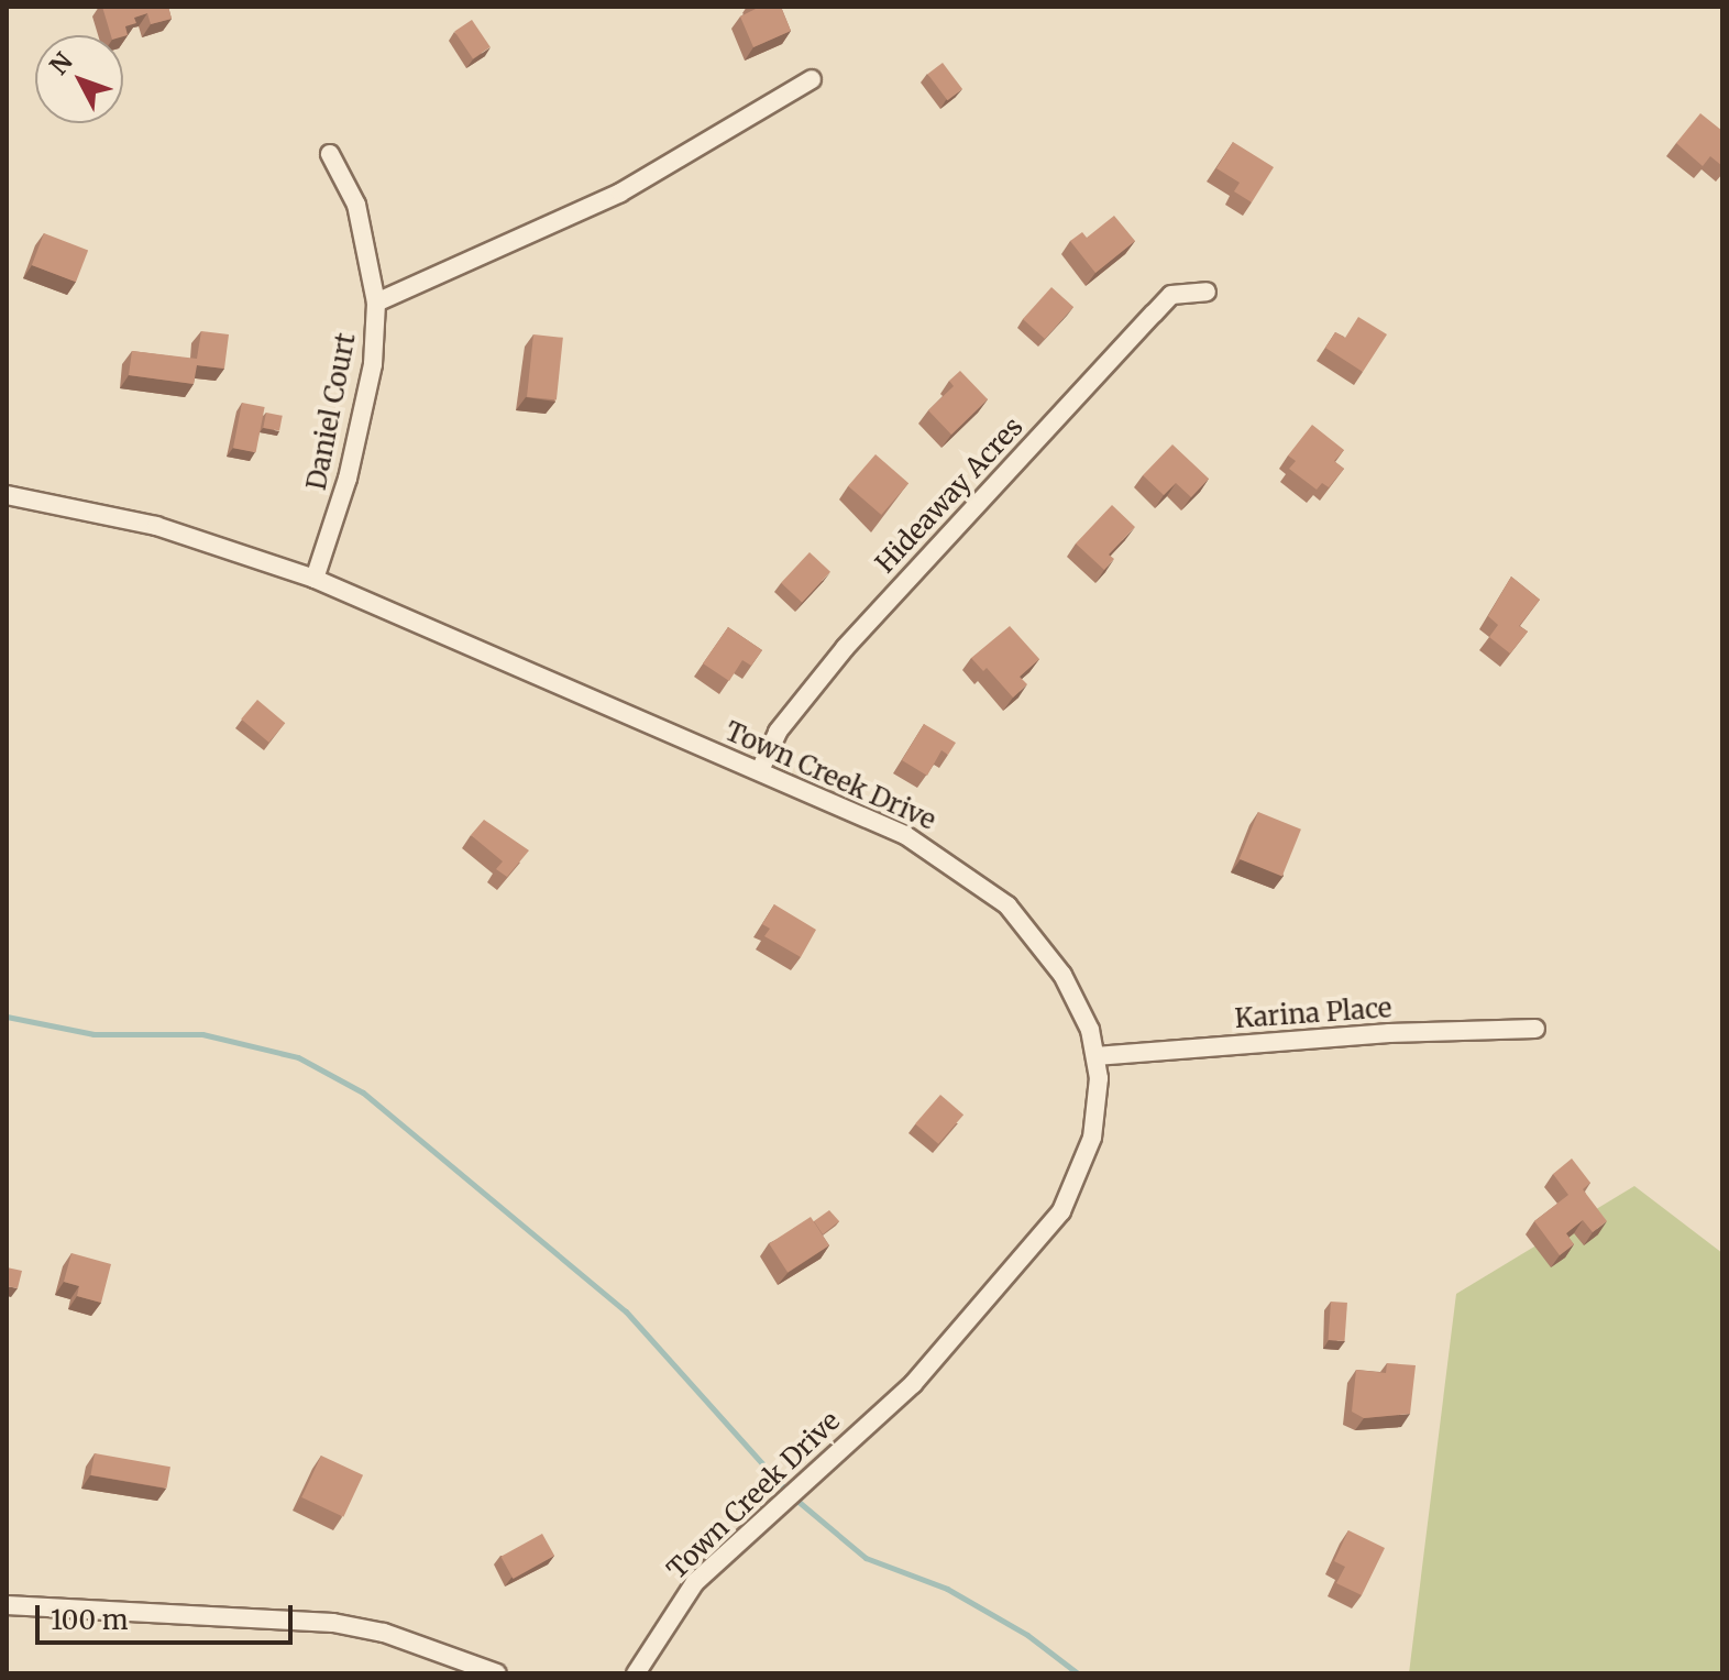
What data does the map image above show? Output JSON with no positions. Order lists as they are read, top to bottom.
{
  "streets": {
    "street": [
      "Daniel Court",
      "Hideaway Acres",
      "Town Creek Drive",
      "Karina Place"
    ]
  },
  "crossings": [
    ["Daniel Court", "Town Creek Drive"],
    ["Hideaway Acres", "Town Creek Drive"],
    ["Town Creek Drive", "Karina Place"]
  ],
  "scale_bar": "100 m",
  "north": "top left"
}
